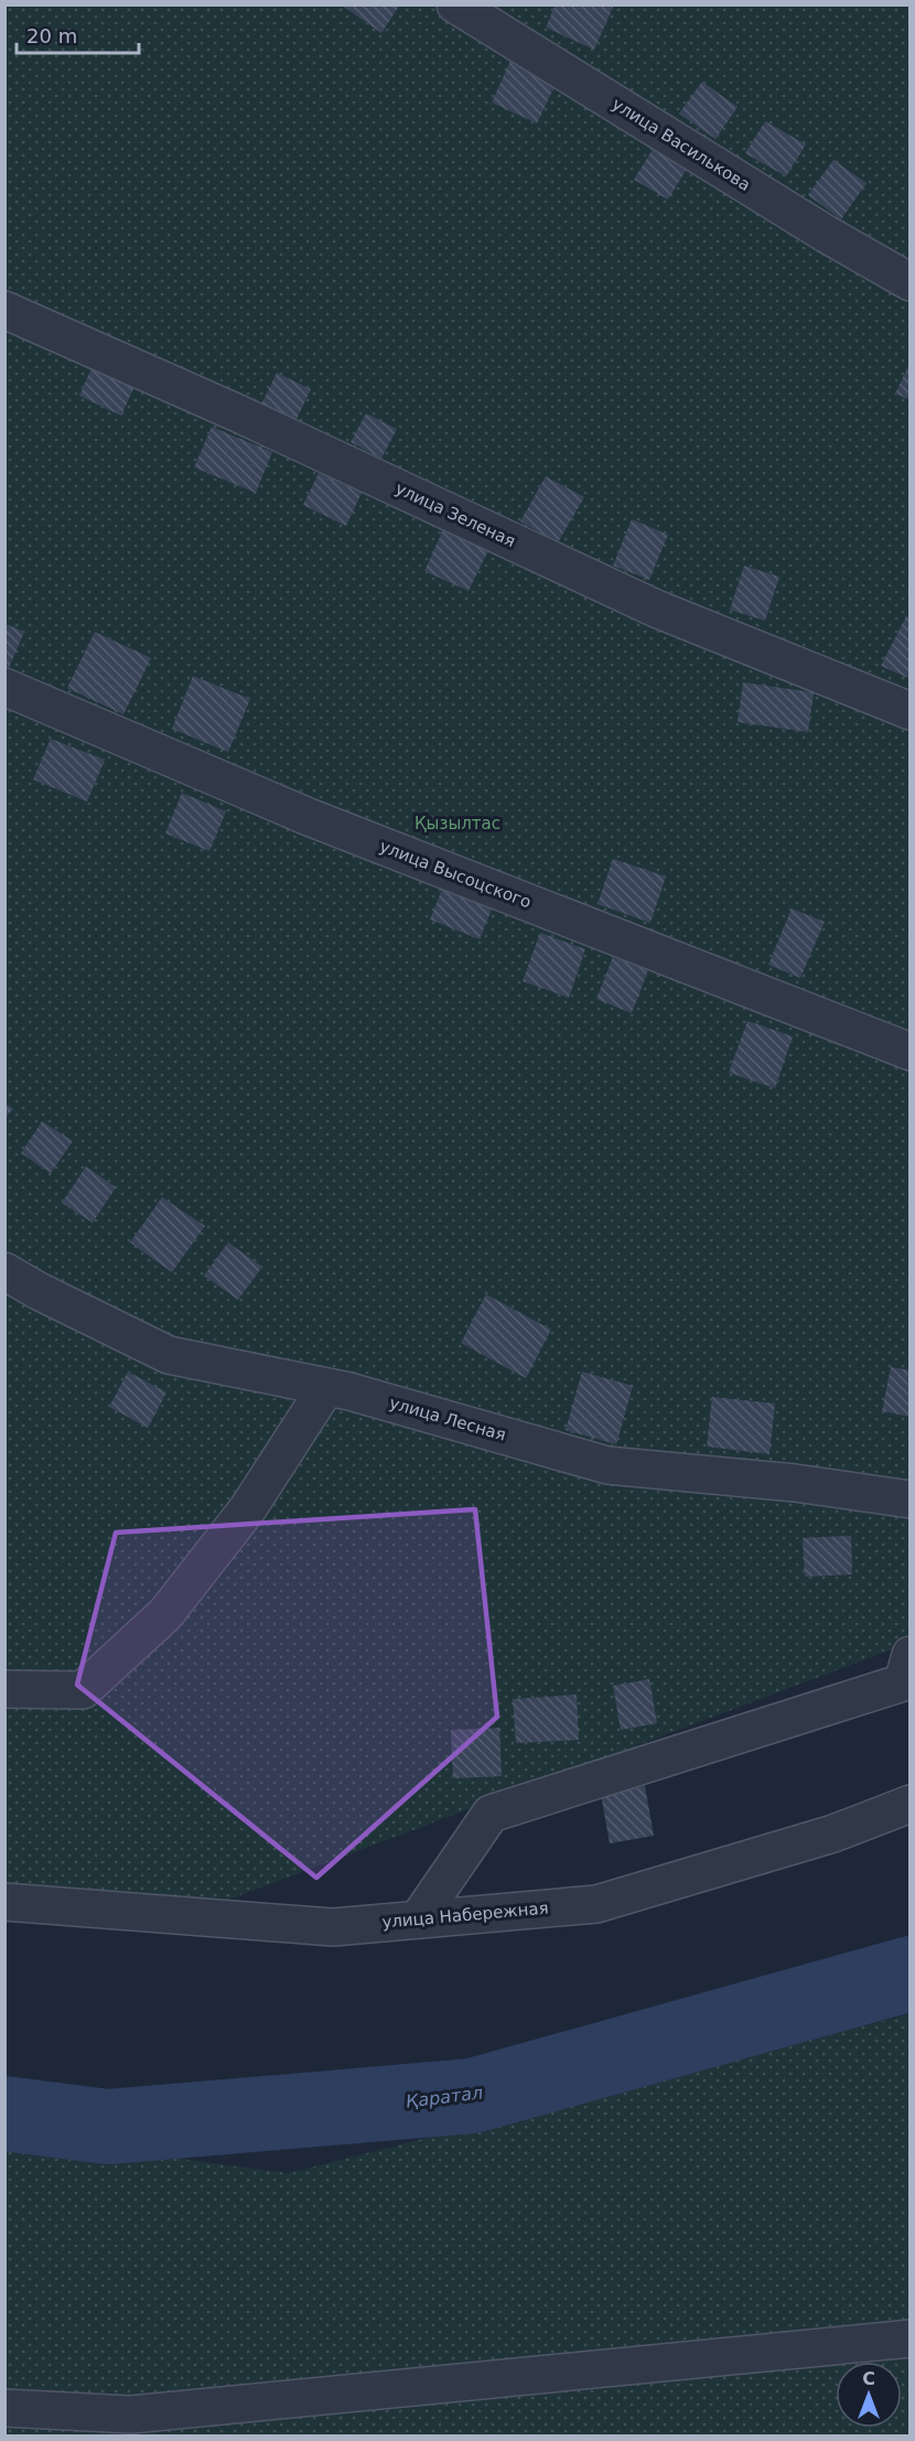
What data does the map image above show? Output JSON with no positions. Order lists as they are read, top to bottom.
{
  "streets": {
    "street": [
      "улица Василькова",
      "улица Зеленая",
      "улица Высоцского",
      "улица Лесная",
      "улица Набережная"
    ]
  },
  "water": ["Қаратал"],
  "parks": ["Қызылтас"],
  "scale_bar": "20 m",
  "north": "top"
}
